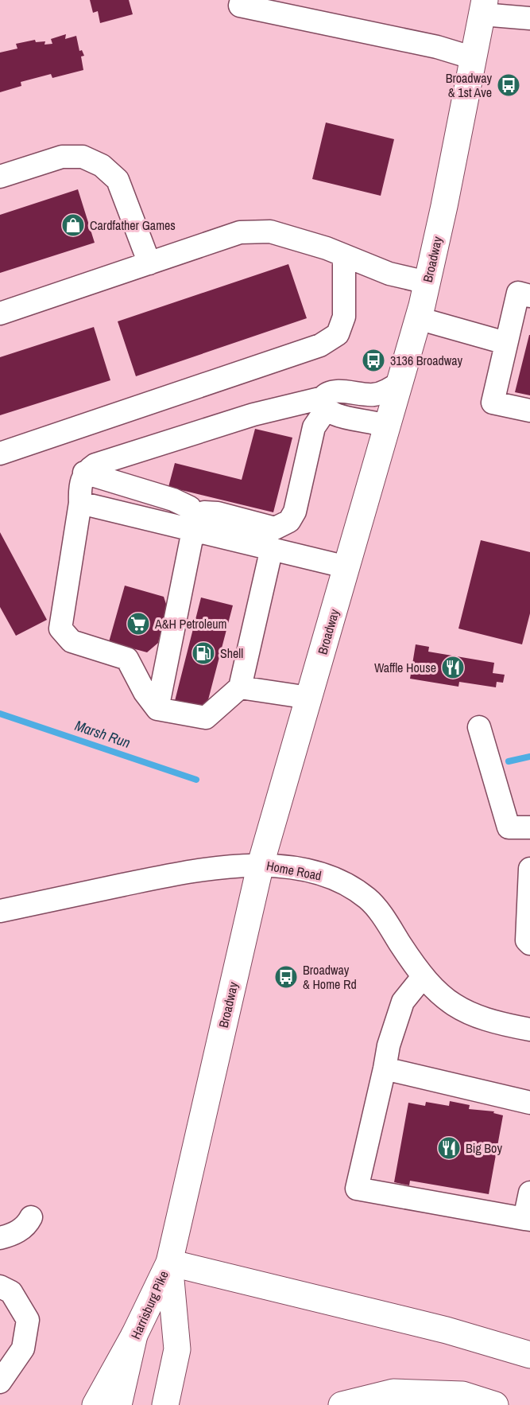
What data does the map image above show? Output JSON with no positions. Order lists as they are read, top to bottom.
{
  "streets": {
    "main road": ["Broadway", "Harrisburg Pike"],
    "street": ["Home Road"]
  },
  "crossings": [
    ["Broadway", "Home Road"],
    ["Broadway", "Harrisburg Pike"]
  ],
  "water": ["Marsh Run"],
  "places": {
    "bus stop": ["Broadway & 1st Ave", "3136 Broadway", "Broadway & Home Rd"],
    "shop": ["Cardfather Games"],
    "supermarket": ["A&H Petroleum"],
    "fuel station": ["Shell"],
    "restaurant": ["Waffle House", "Big Boy"]
  }
}
